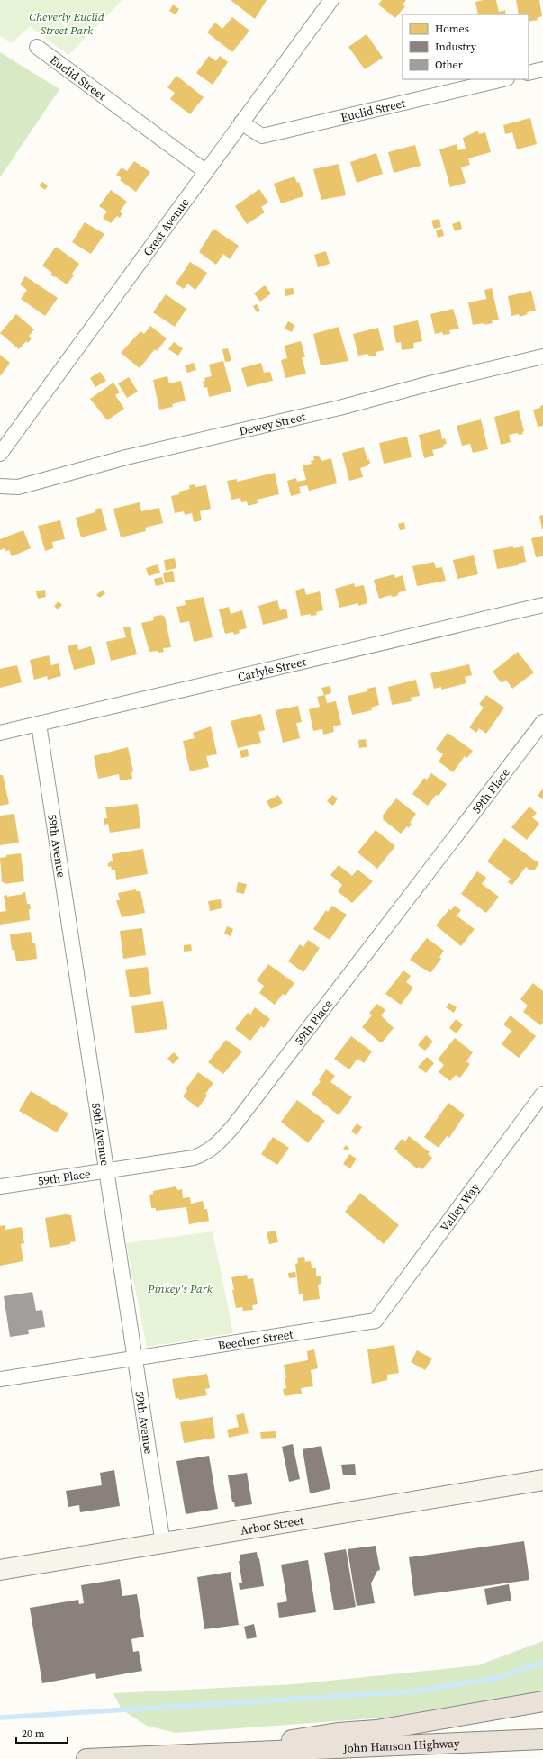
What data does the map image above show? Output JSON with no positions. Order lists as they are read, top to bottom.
{
  "streets": {
    "highway": ["John Hanson Highway"],
    "main road": ["Arbor Street"],
    "street": [
      "Euclid Street",
      "Crest Avenue",
      "Dewey Street",
      "Carlyle Street",
      "59th Place",
      "59th Avenue",
      "Valley Way",
      "Beecher Street"
    ]
  },
  "crossings": [
    ["Euclid Street", "Crest Avenue"],
    ["Carlyle Street", "59th Avenue"],
    ["59th Place", "59th Avenue"],
    ["59th Avenue", "Beecher Street"],
    ["59th Avenue", "Arbor Street"],
    ["Valley Way", "Beecher Street"]
  ],
  "parks": ["Cheverly Euclid Street Park", "Pinkey's Park"],
  "legend": ["Homes", "Industry", "Other"],
  "scale_bar": "20 m"
}
